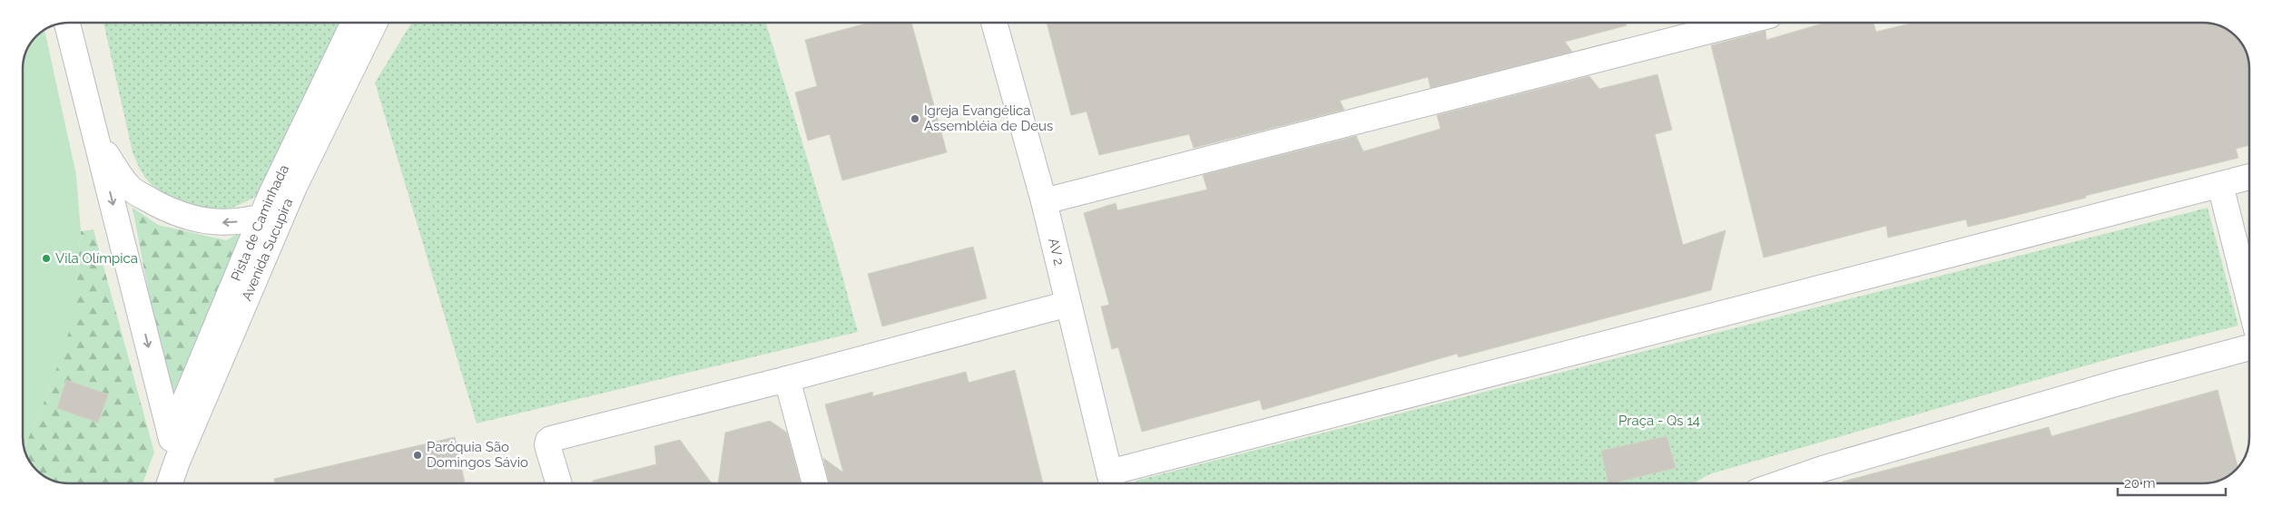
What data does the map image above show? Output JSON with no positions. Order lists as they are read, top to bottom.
{
  "streets": {
    "street": ["Pista de Caminhada", "Avenida Sucupira", "AV 2"]
  },
  "parks": ["Praça - Qs 14"],
  "places": ["Igreja Evangélica Assembléia de Deus", "Vila Olímpica", "Paróquia São Domingos Sávio"],
  "scale_bar": "20 m"
}
